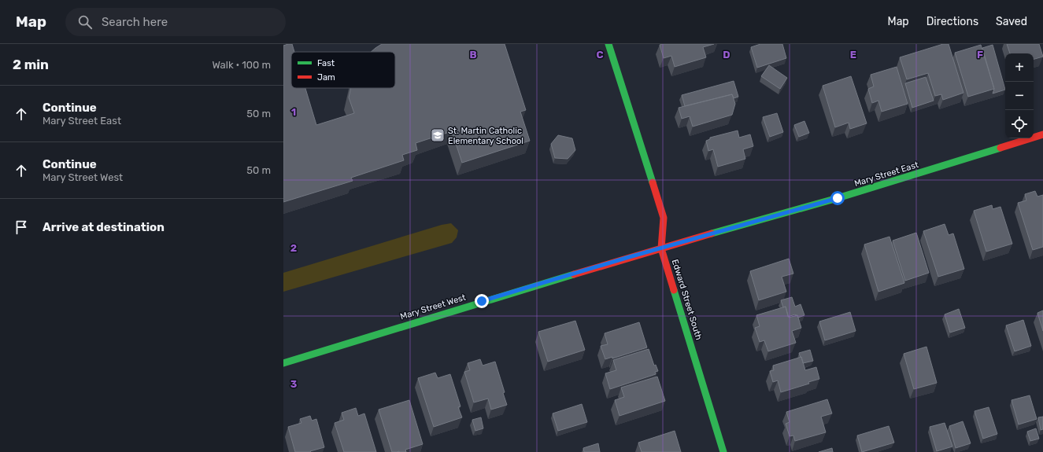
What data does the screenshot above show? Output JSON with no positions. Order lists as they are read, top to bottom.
{
  "streets": {
    "street": ["Mary Street East", "Edward Street South", "Mary Street West"]
  },
  "crossings": [
    ["Mary Street East", "Edward Street South"],
    ["Mary Street East", "Mary Street West"],
    ["Edward Street South", "Mary Street West"]
  ],
  "places": {
    "school or university": ["St. Martin Catholic Elementary School"]
  },
  "legend": ["Fast", "Jam"],
  "page": {
    "header": "Map",
    "search": "Search here",
    "nav": ["Map", "Directions", "Saved"],
    "heading": ["2 min", "Walk · 100 m"],
    "map_buttons": ["+", "−"],
    "list": [
      ["Continue", "Mary Street East", "50 m"],
      ["Continue", "Mary Street West", "50 m"],
      "Arrive at destination"
    ]
  },
  "grid": {
    "columns": [
      "B",
      "C",
      "D",
      "E",
      "F"
    ],
    "rows": ["1", "2", "3"]
  }
}
